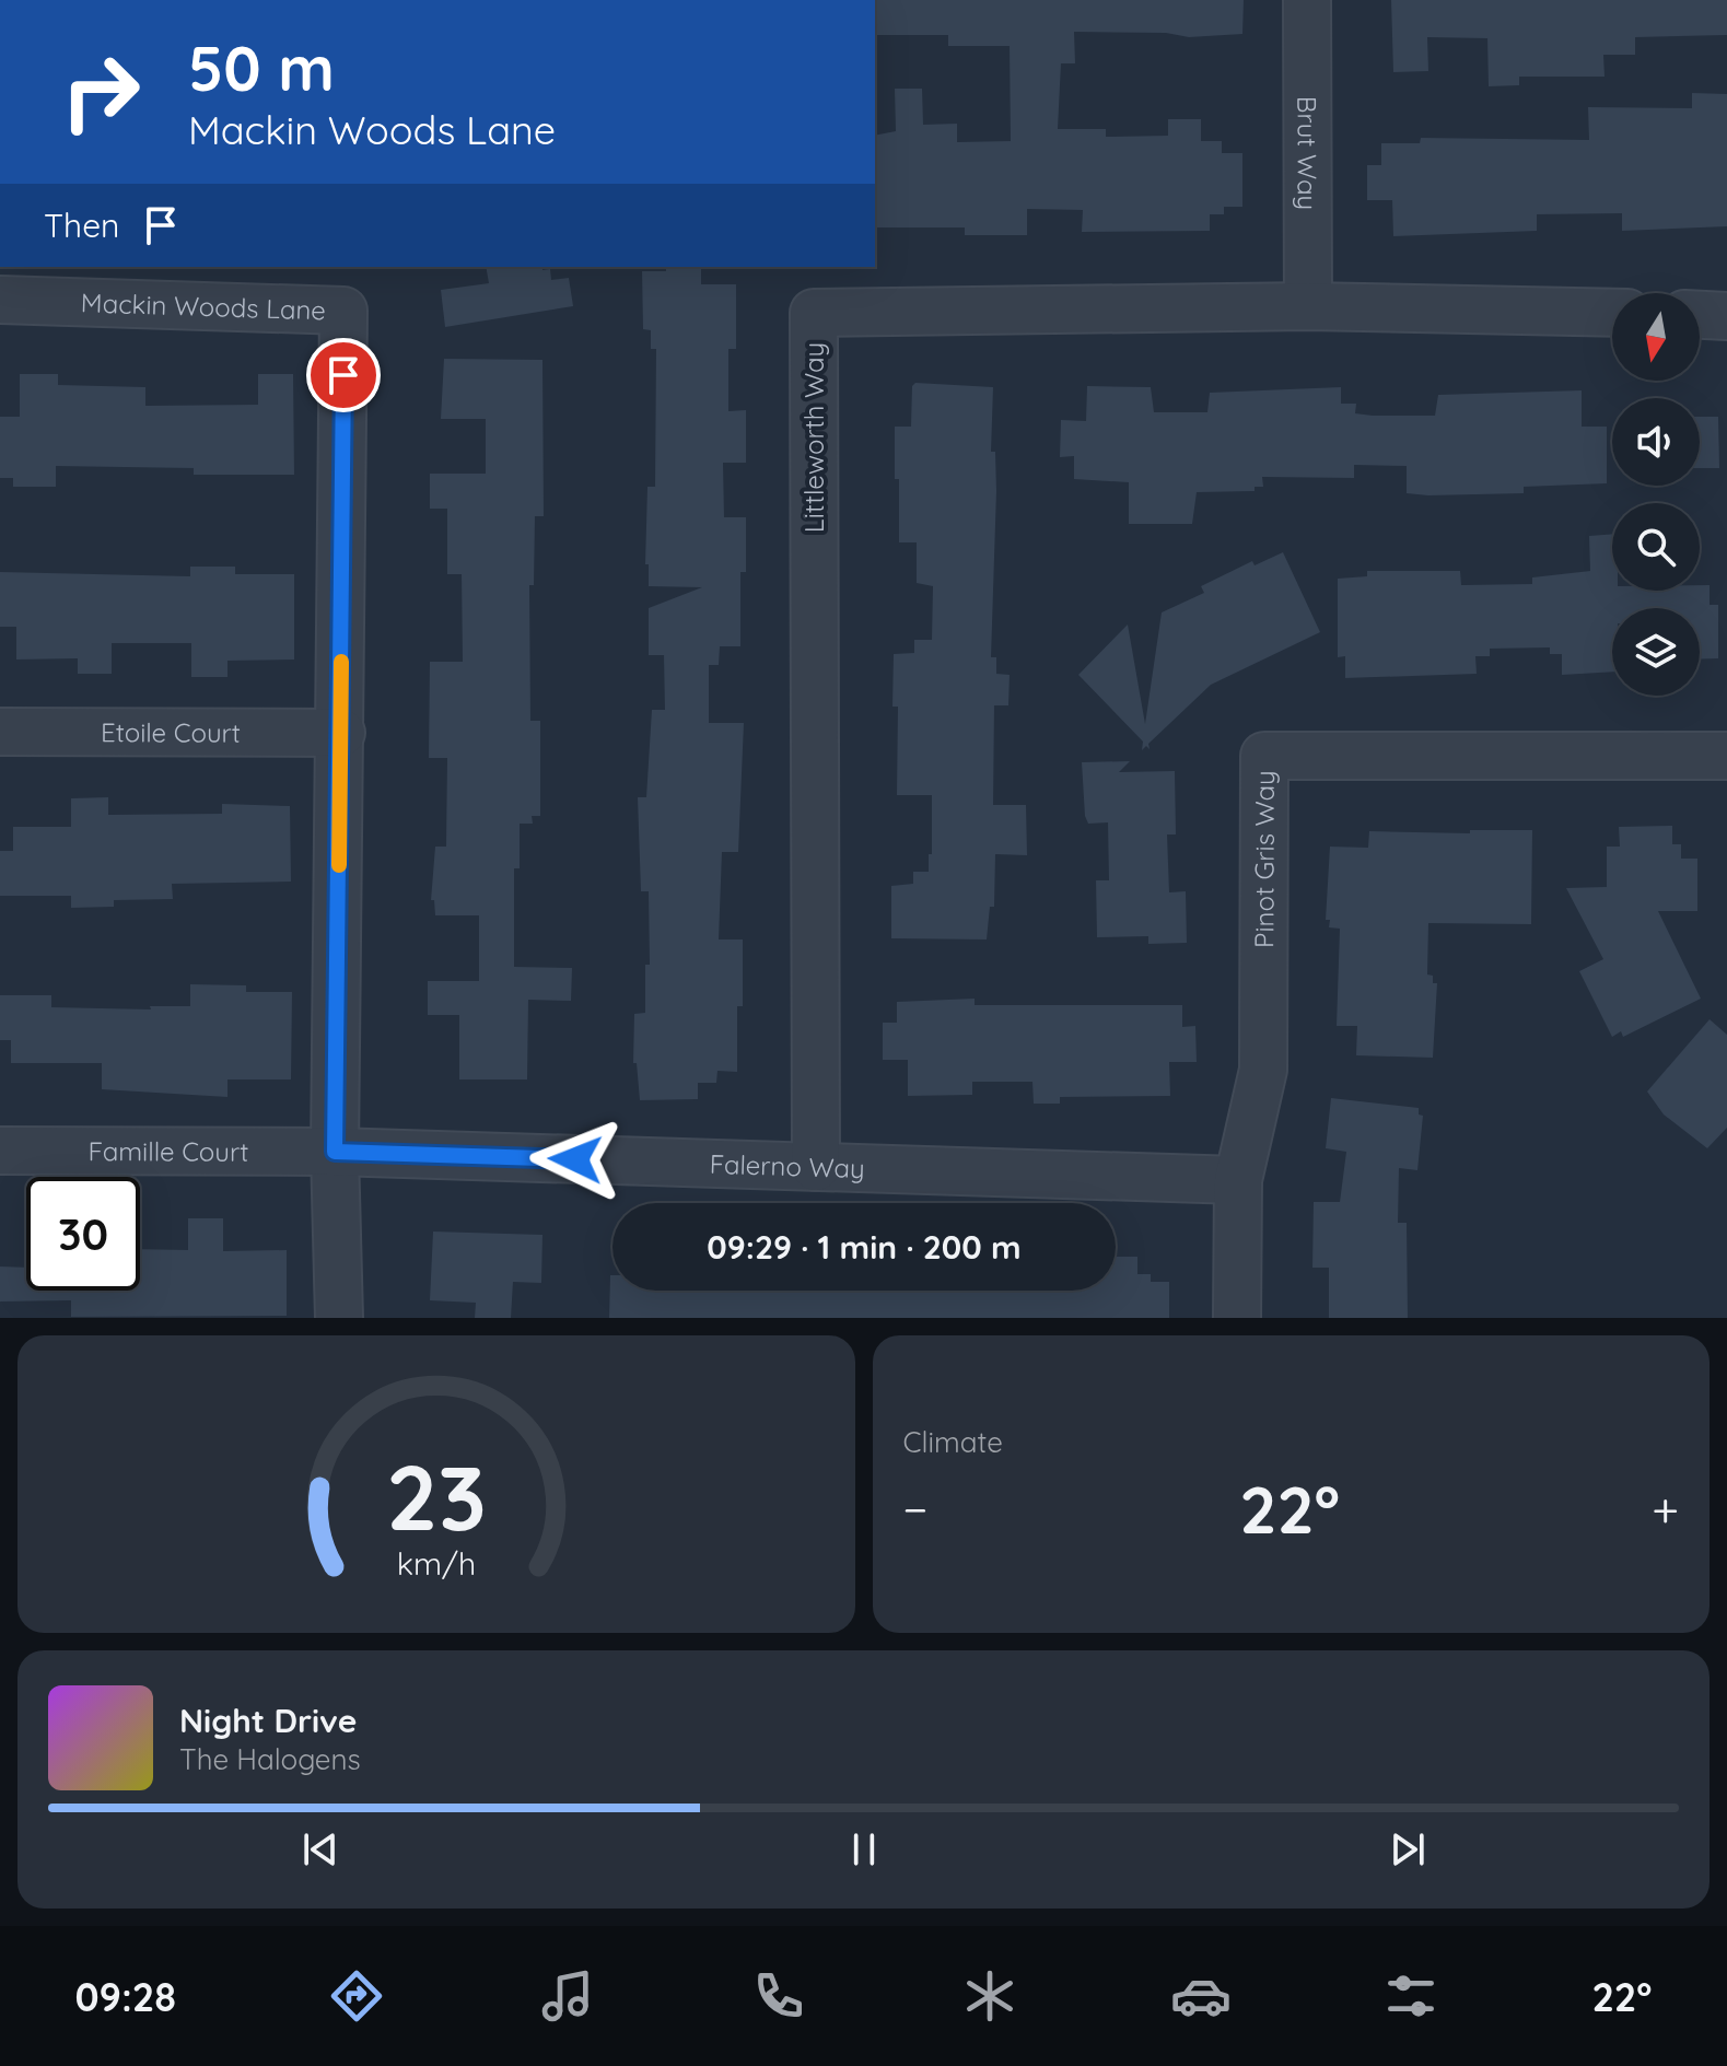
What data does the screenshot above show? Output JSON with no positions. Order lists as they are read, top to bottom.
{
  "streets": {
    "street": [
      "Brut Way",
      "Mackin Woods Lane",
      "Littleworth Way",
      "Etoile Court",
      "Pinot Gris Way",
      "Famille Court",
      "Falerno Way"
    ]
  },
  "crossings": [
    ["Brut Way", "Littleworth Way"],
    ["Mackin Woods Lane", "Etoile Court"],
    ["Mackin Woods Lane", "Famille Court"],
    ["Mackin Woods Lane", "Falerno Way"],
    ["Littleworth Way", "Falerno Way"],
    ["Pinot Gris Way", "Falerno Way"],
    ["Famille Court", "Falerno Way"]
  ],
  "north": "bottom",
  "page": {
    "turn": ["50 m", "Mackin Woods Lane"],
    "then": "Then",
    "limit": "30",
    "trip": "09:29 · 1 min · 200 m",
    "tile": "Climate",
    "heat": ["−", "22°", "+"],
    "song": ["Night Drive", "The Halogens"],
    "tabs": ["09:28", "22°"],
    "gauge": ["23", "km/h"]
  }
}
